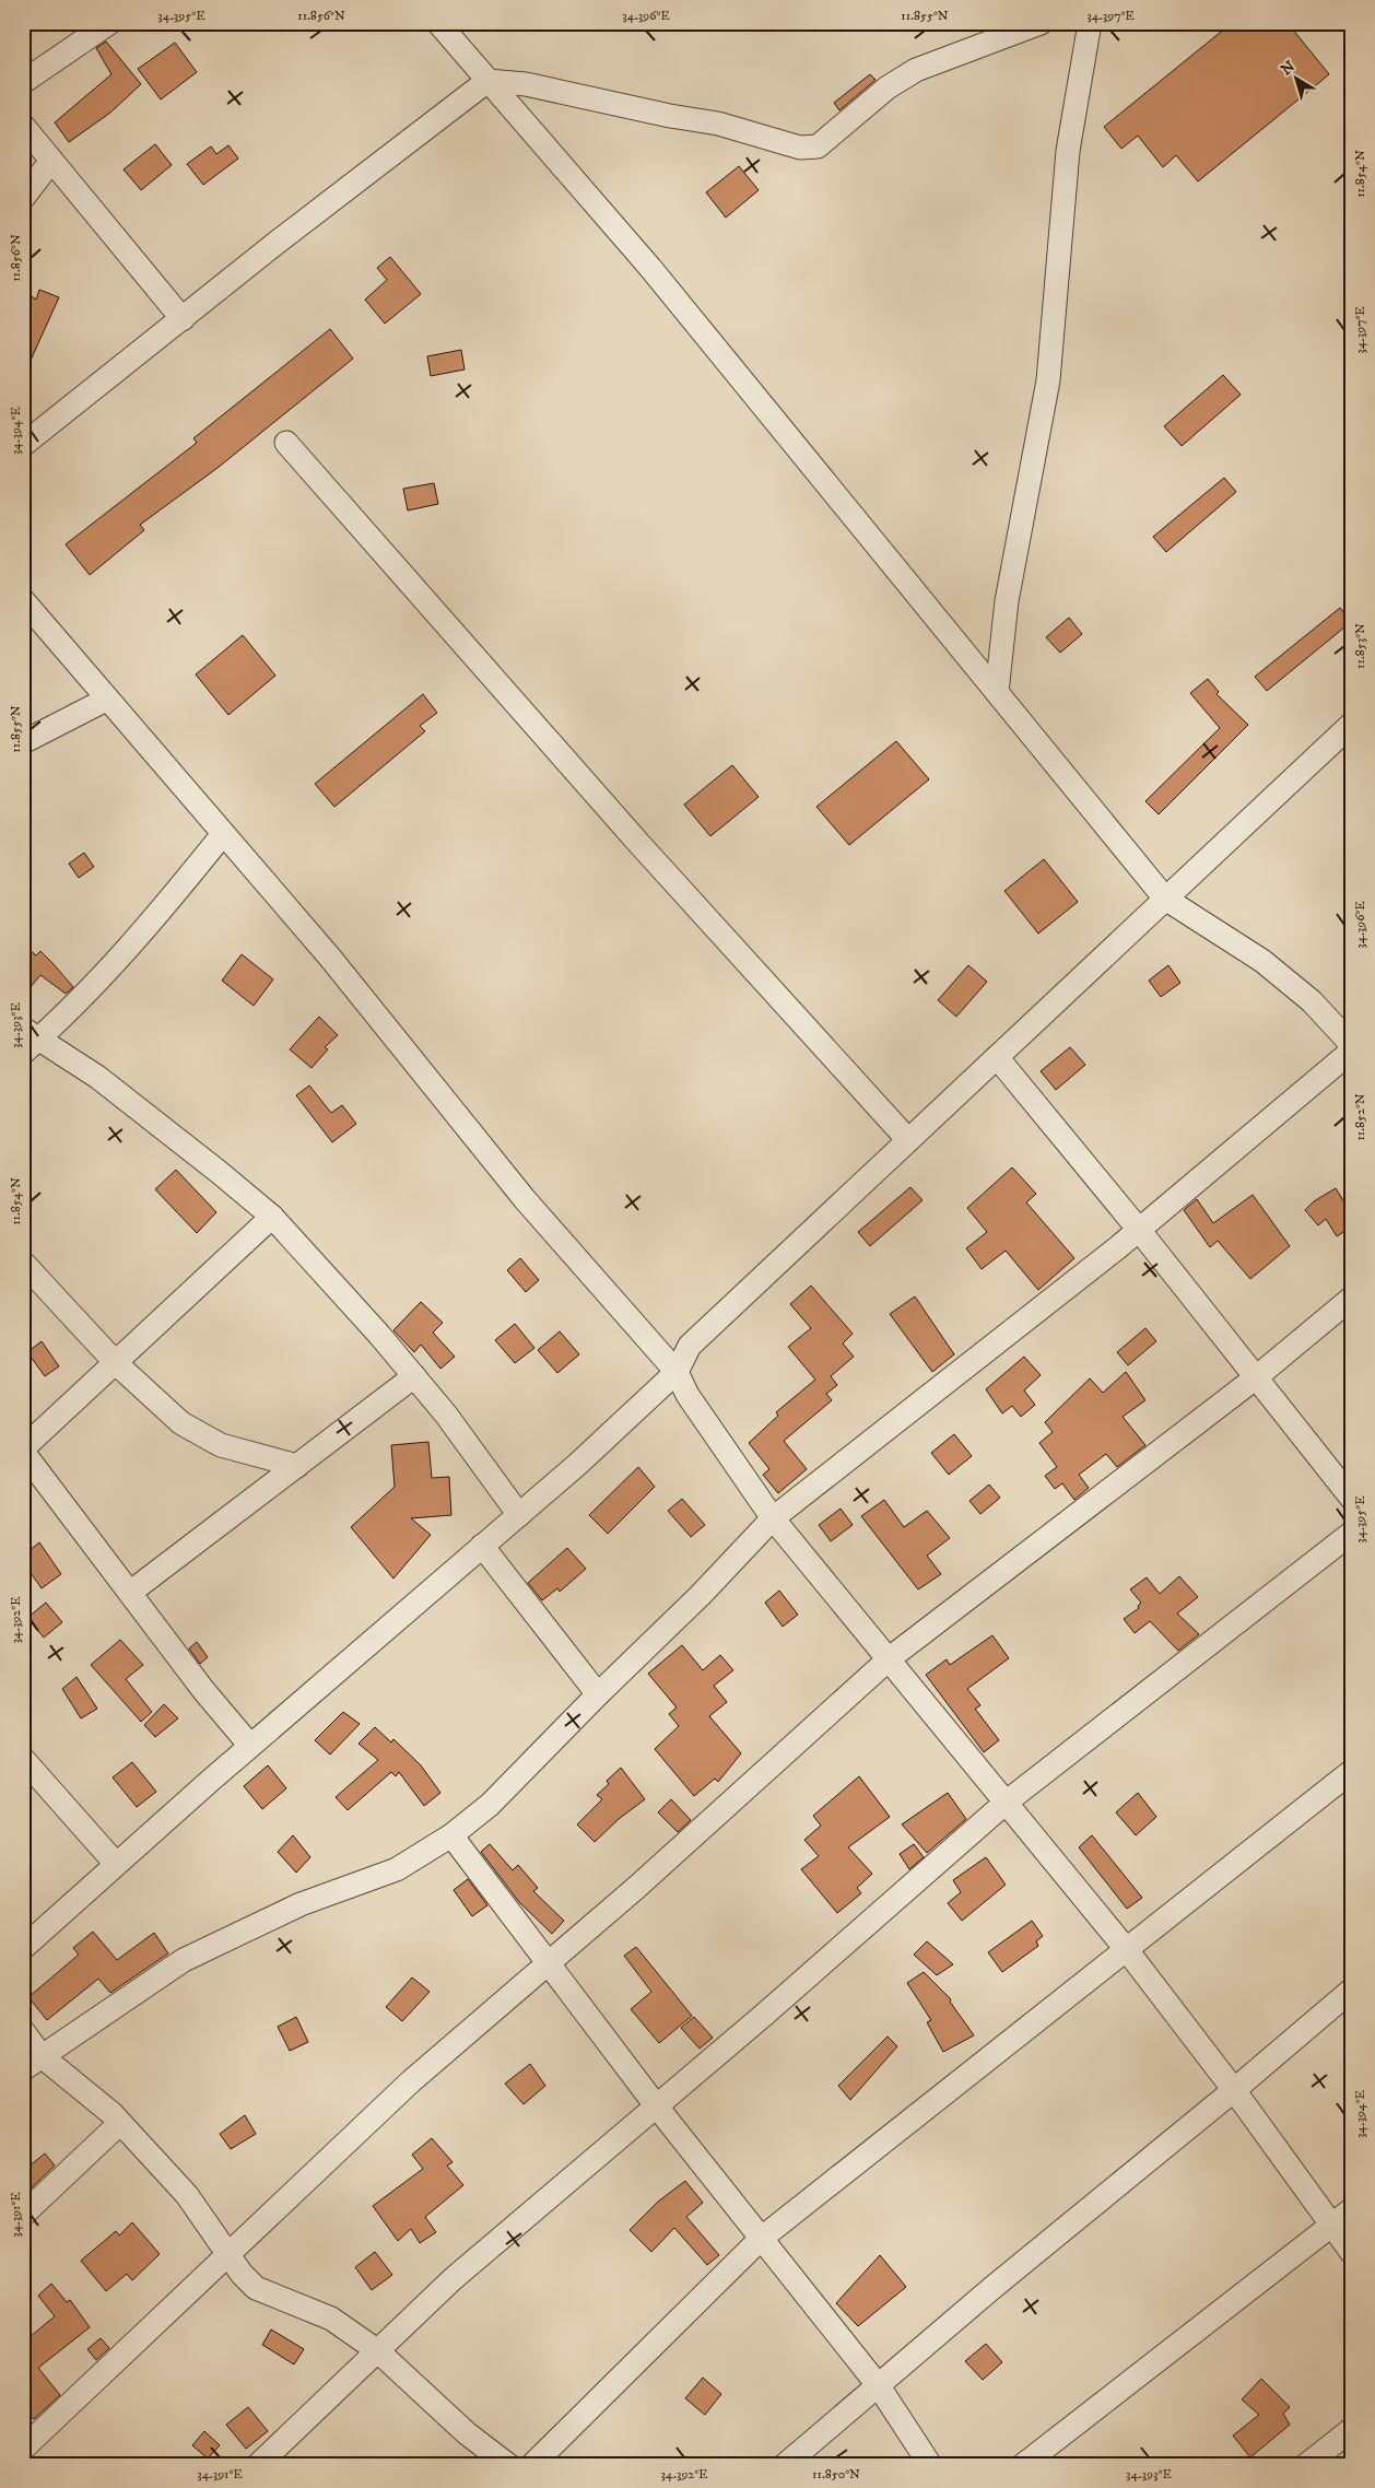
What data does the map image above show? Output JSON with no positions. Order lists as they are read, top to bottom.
{
  "north": "top left",
  "coordinates": [
    "34.395°E",
    "11.856°N",
    "34.396°E",
    "11.855°N",
    "34.397°E",
    "11.854°N",
    "34.394°E",
    "11.853°N",
    "34.393°E",
    "11.852°N",
    "34.392°E",
    "34.391°E",
    "11.850°N"
  ]
}
